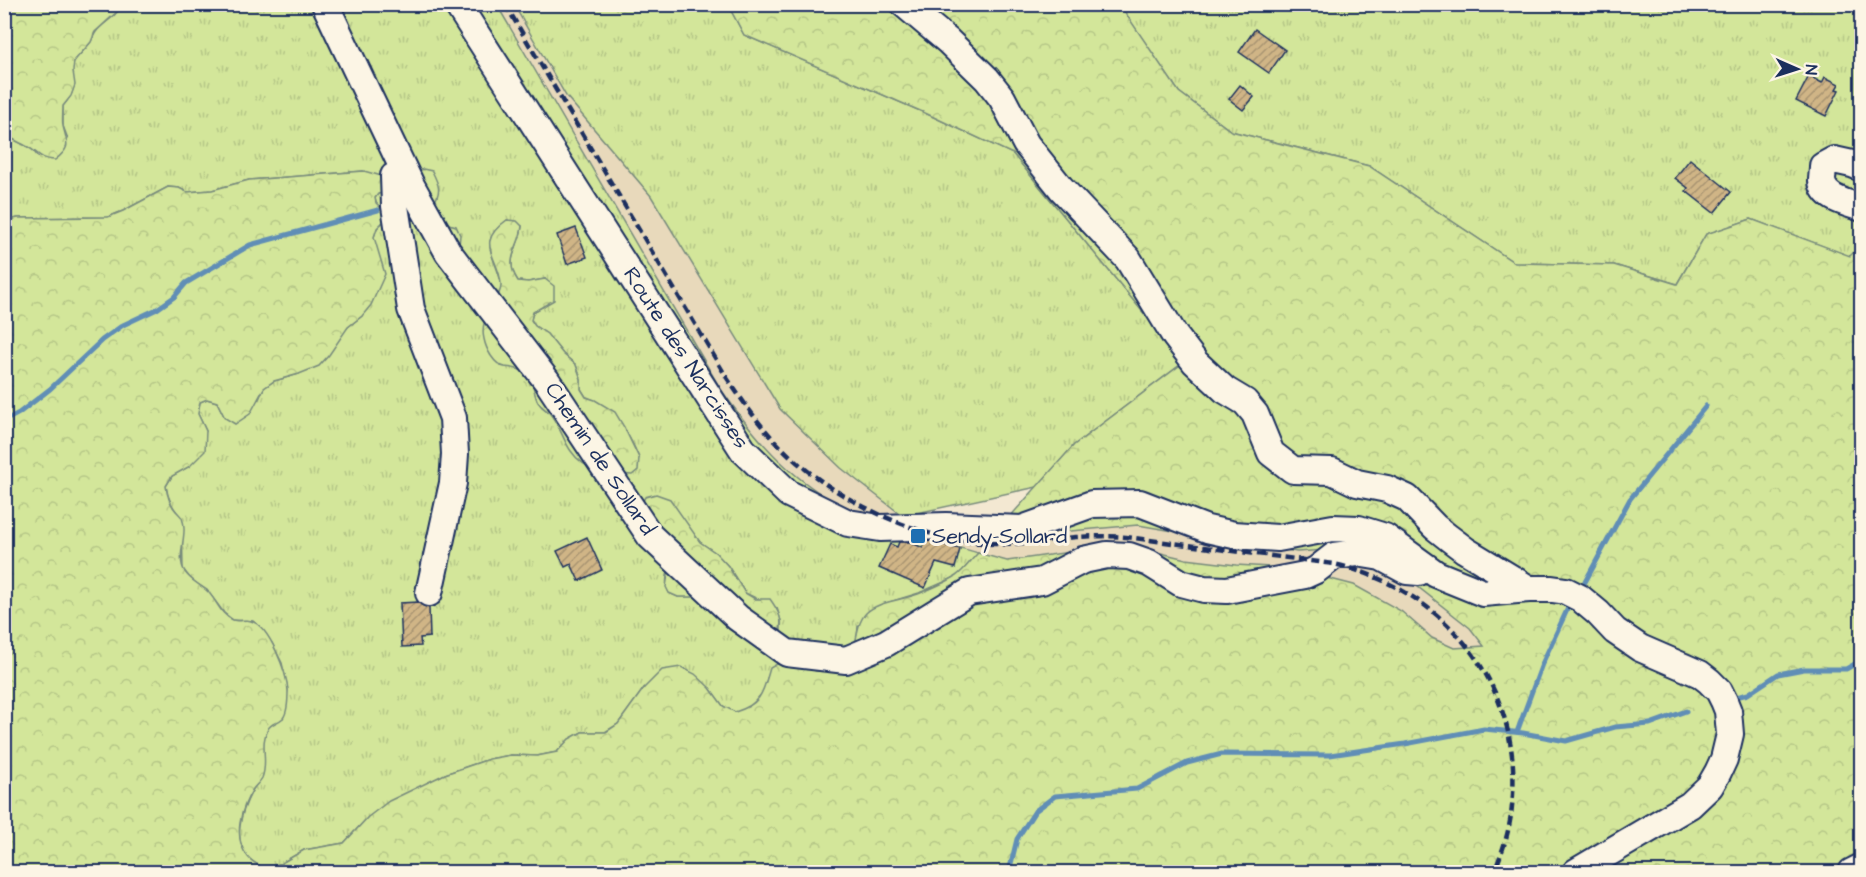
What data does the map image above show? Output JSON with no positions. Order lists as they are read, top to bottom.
{
  "streets": {
    "street": ["Route des Narcisses", "Chemin de Sollard"]
  },
  "crossings": [
    ["Route des Narcisses", "Chemin de Sollard"]
  ],
  "places": {
    "transit": ["Sendy-Sollard"]
  },
  "north": "right"
}
